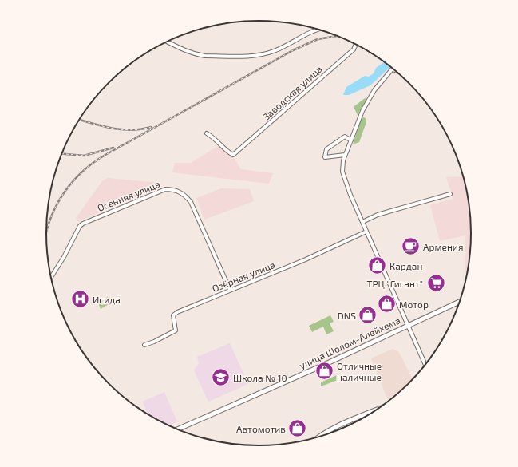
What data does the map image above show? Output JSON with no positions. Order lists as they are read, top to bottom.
{
  "streets": {
    "main road": ["улица Шолом-Алейхема"],
    "street": ["Заводская улица", "Осенняя улица", "Озёрная улица"]
  },
  "crossings": [
    ["Осенняя улица", "Озёрная улица"]
  ],
  "places": {
    "cafe": ["Армения"],
    "shop": [
      "Кардан",
      "Мотор",
      "DNS",
      "Отличные наличные",
      "Автомотив"
    ],
    "supermarket": ["ТРЦ \"Гигант\""],
    "hospital": ["Исида"],
    "school or university": ["Школа № 10"]
  }
}
